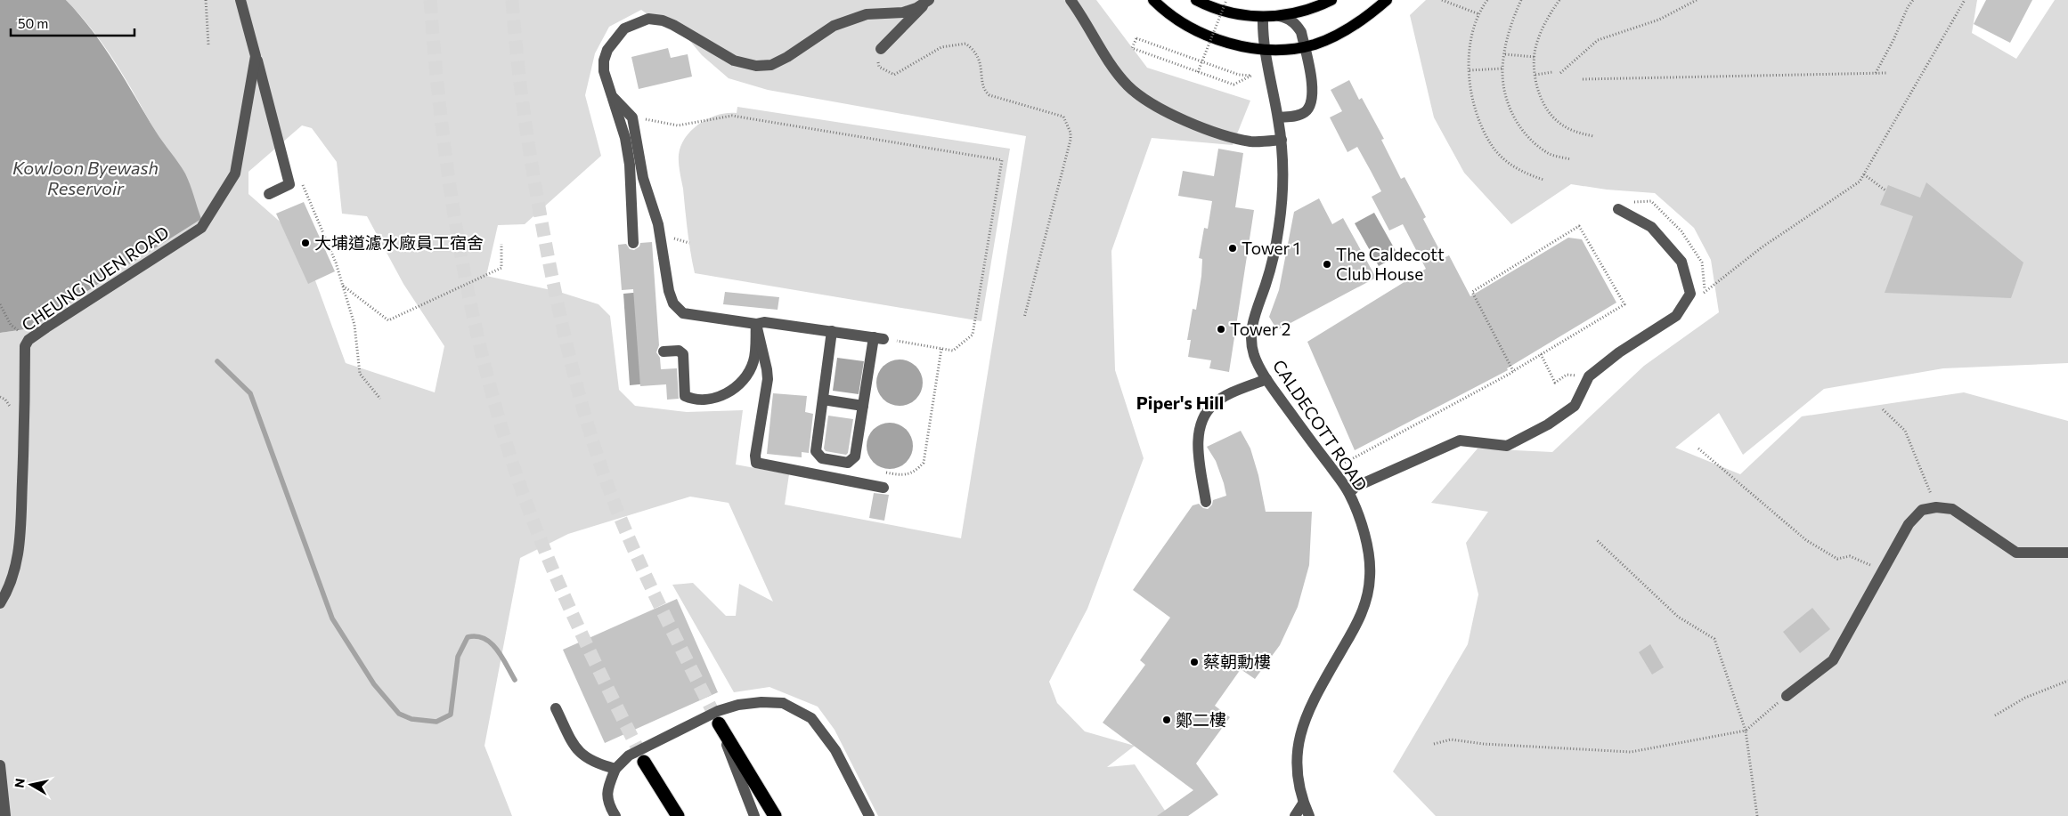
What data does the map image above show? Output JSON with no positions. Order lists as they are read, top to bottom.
{
  "streets": {
    "street": ["CHEUNG YUEN ROAD", "CALDECOTT ROAD"]
  },
  "districts": ["Piper's Hill"],
  "water": ["Kowloon Byewash Reservoir"],
  "places": [
    "大埔道濾水廠員工宿舍",
    "Tower 1",
    "The Caldecott Club House",
    "Tower 2",
    "蔡朝勳樓",
    "鄭二樓"
  ],
  "scale_bar": "50 m",
  "north": "left"
}
